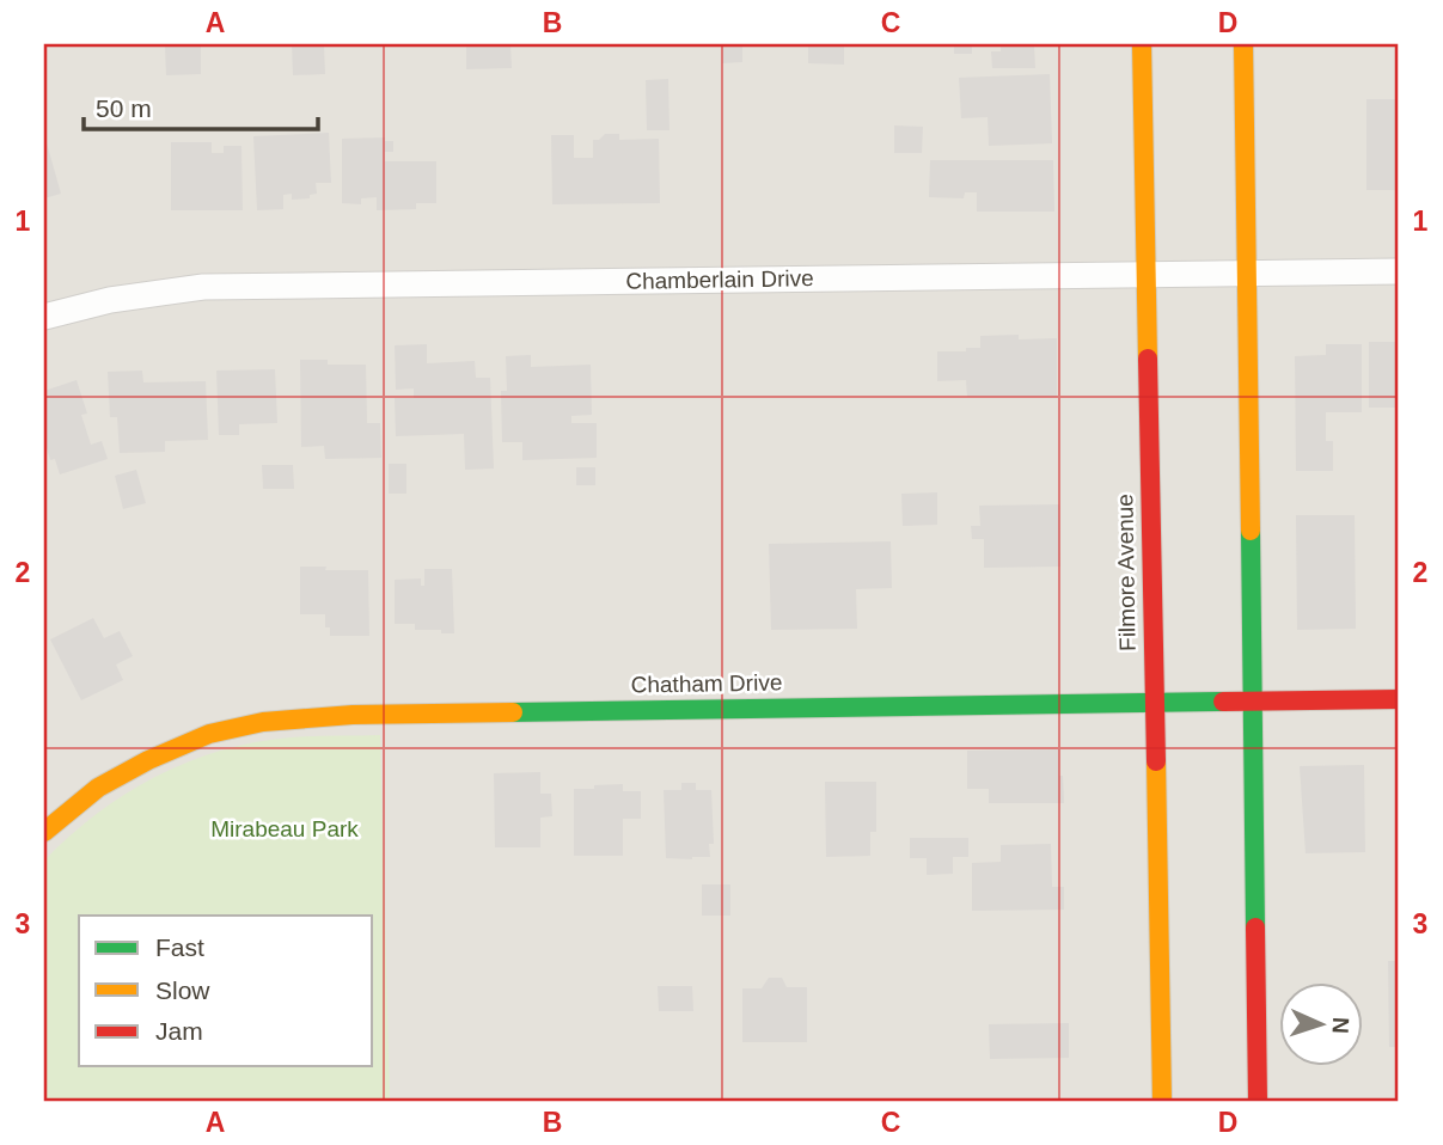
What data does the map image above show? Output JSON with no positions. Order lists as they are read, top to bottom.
{
  "streets": {
    "street": ["Chamberlain Drive", "Filmore Avenue", "Chatham Drive"]
  },
  "crossings": [
    ["Chamberlain Drive", "Filmore Avenue"],
    ["Filmore Avenue", "Chatham Drive"]
  ],
  "parks": ["Mirabeau Park"],
  "legend": ["Fast", "Slow", "Jam"],
  "scale_bar": "50 m",
  "north": "right",
  "grid": {
    "columns": [
      "A",
      "B",
      "C",
      "D"
    ],
    "rows": ["1", "2", "3"]
  }
}
